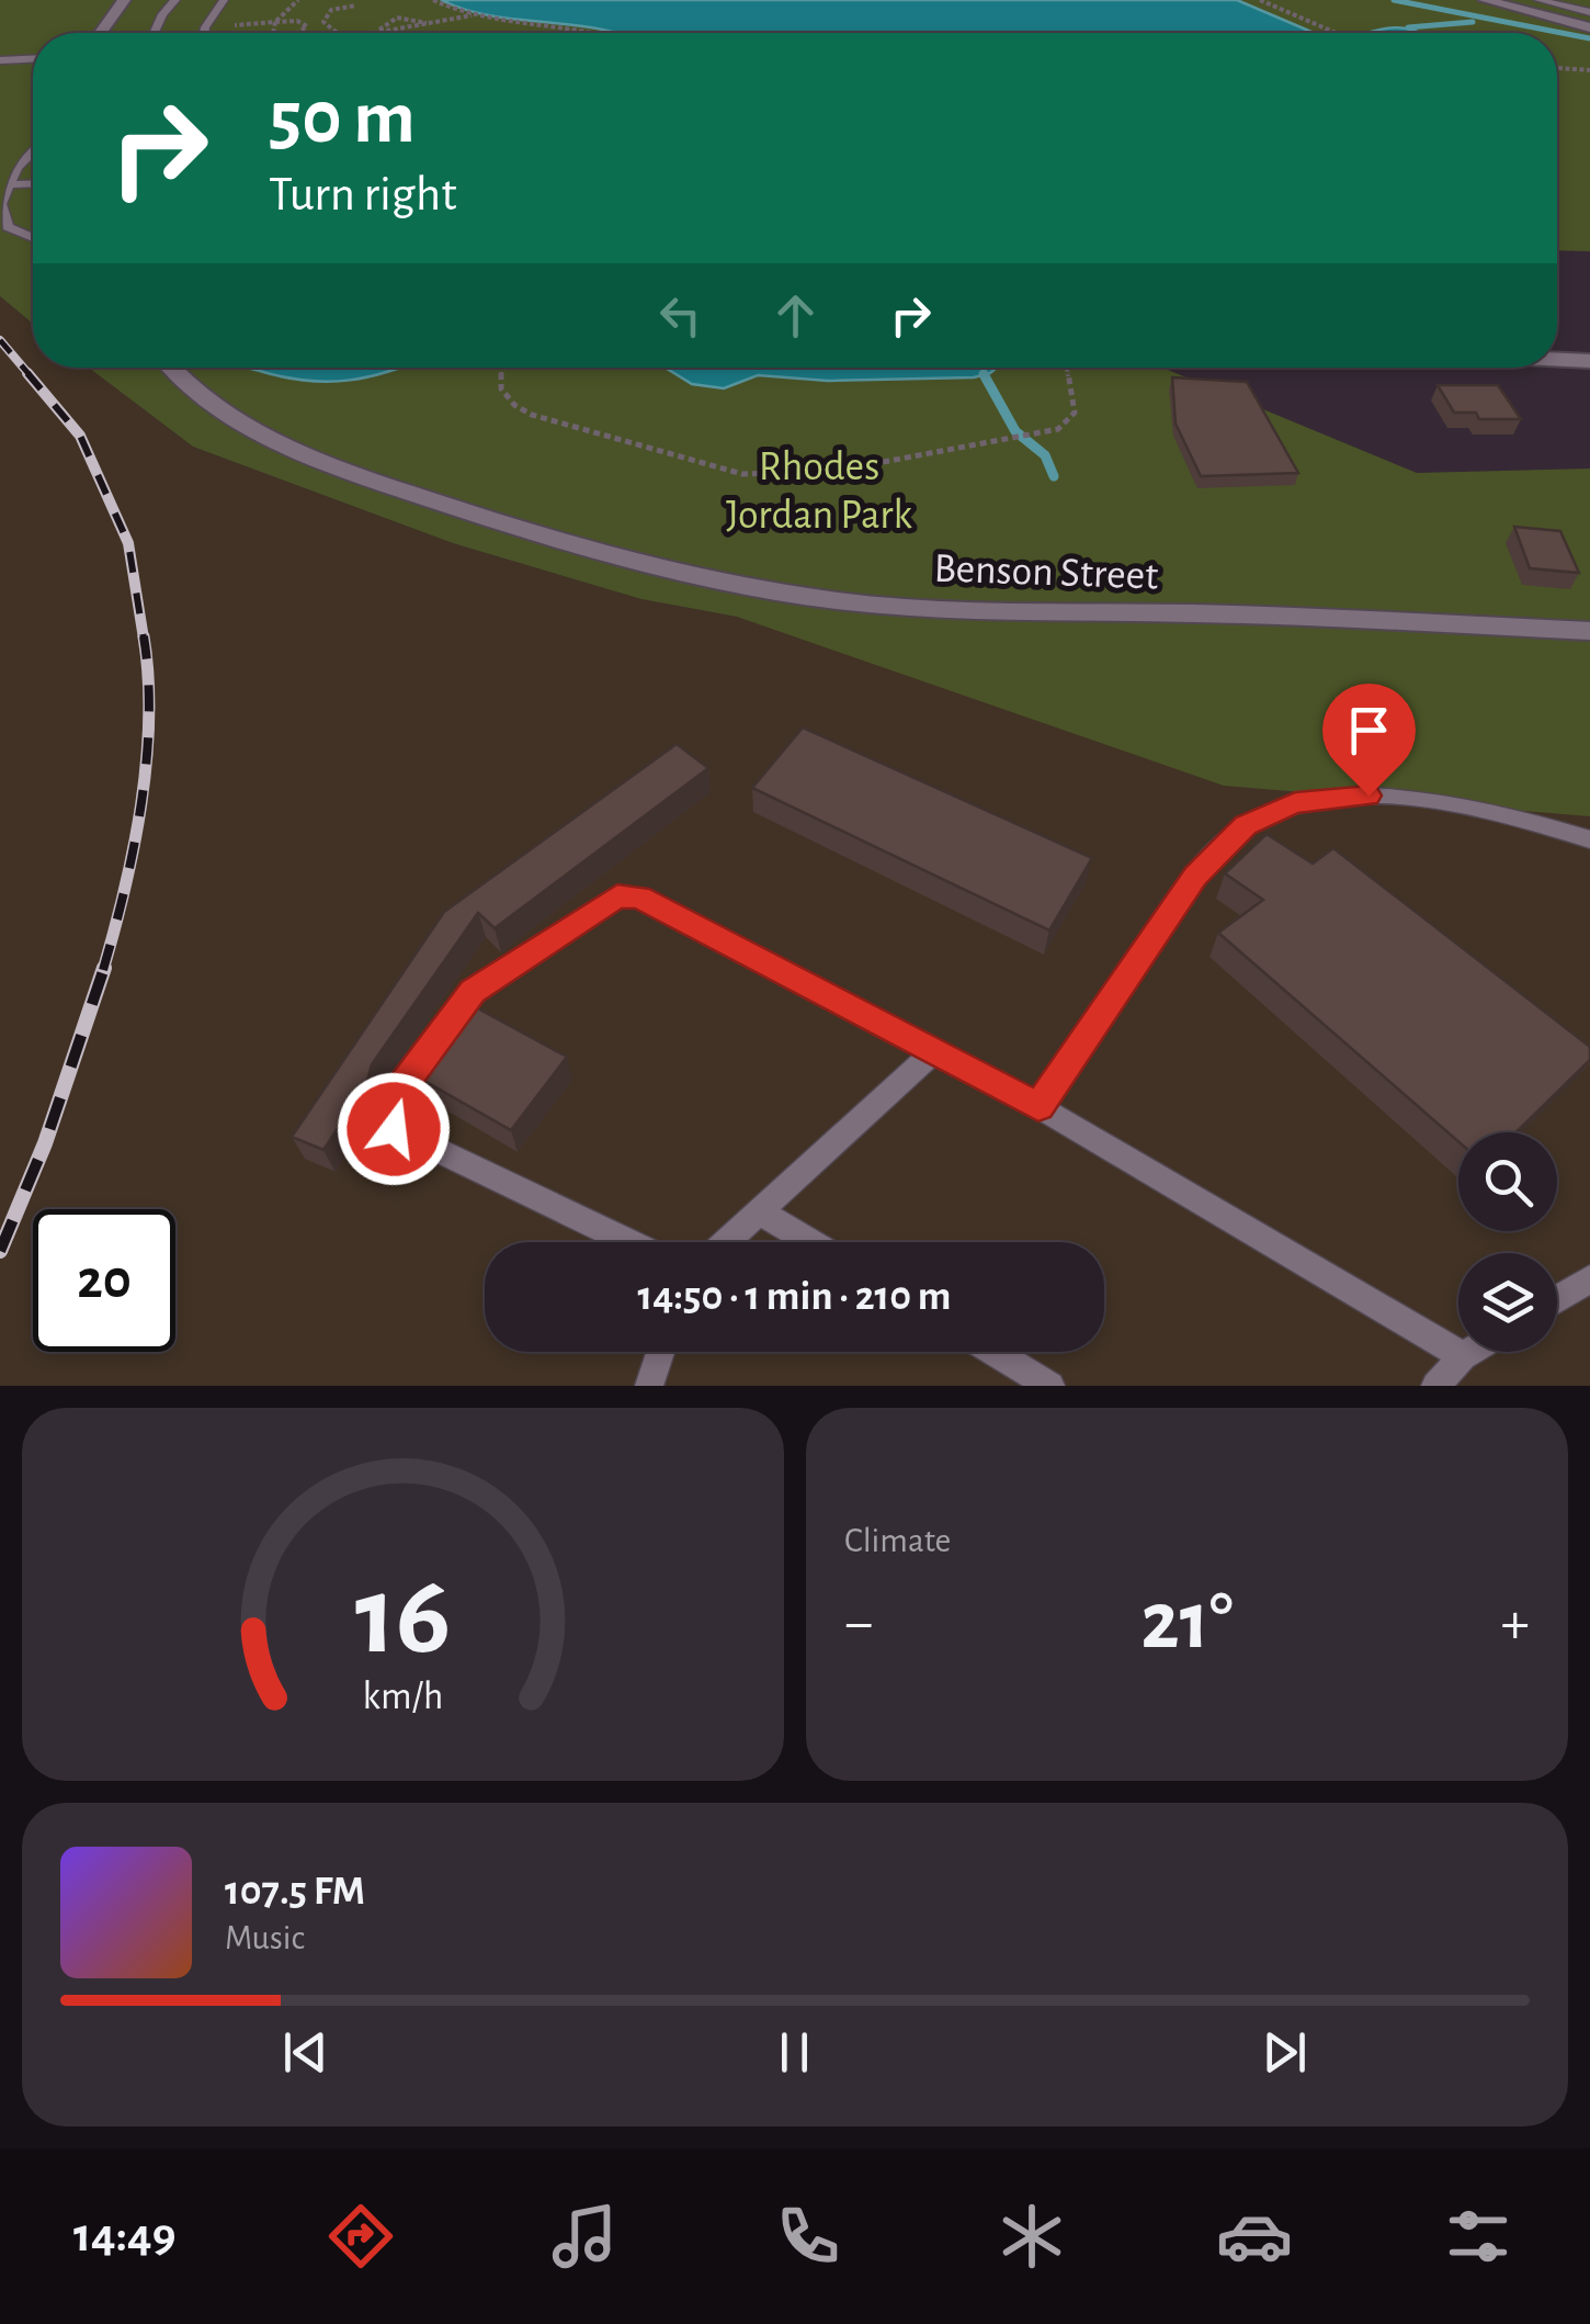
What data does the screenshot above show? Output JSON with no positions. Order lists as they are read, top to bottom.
{
  "streets": {
    "street": ["Benson Street"]
  },
  "parks": ["Rhodes Jordan Park"],
  "page": {
    "turn": ["50 m", "Turn right"],
    "limit": "20",
    "trip": "14:50 · 1 min · 210 m",
    "tile": "Climate",
    "heat": ["−", "21°", "+"],
    "song": ["107.5 FM", "Music"],
    "tabs": "14:49",
    "gauge": ["16", "km/h"]
  }
}
